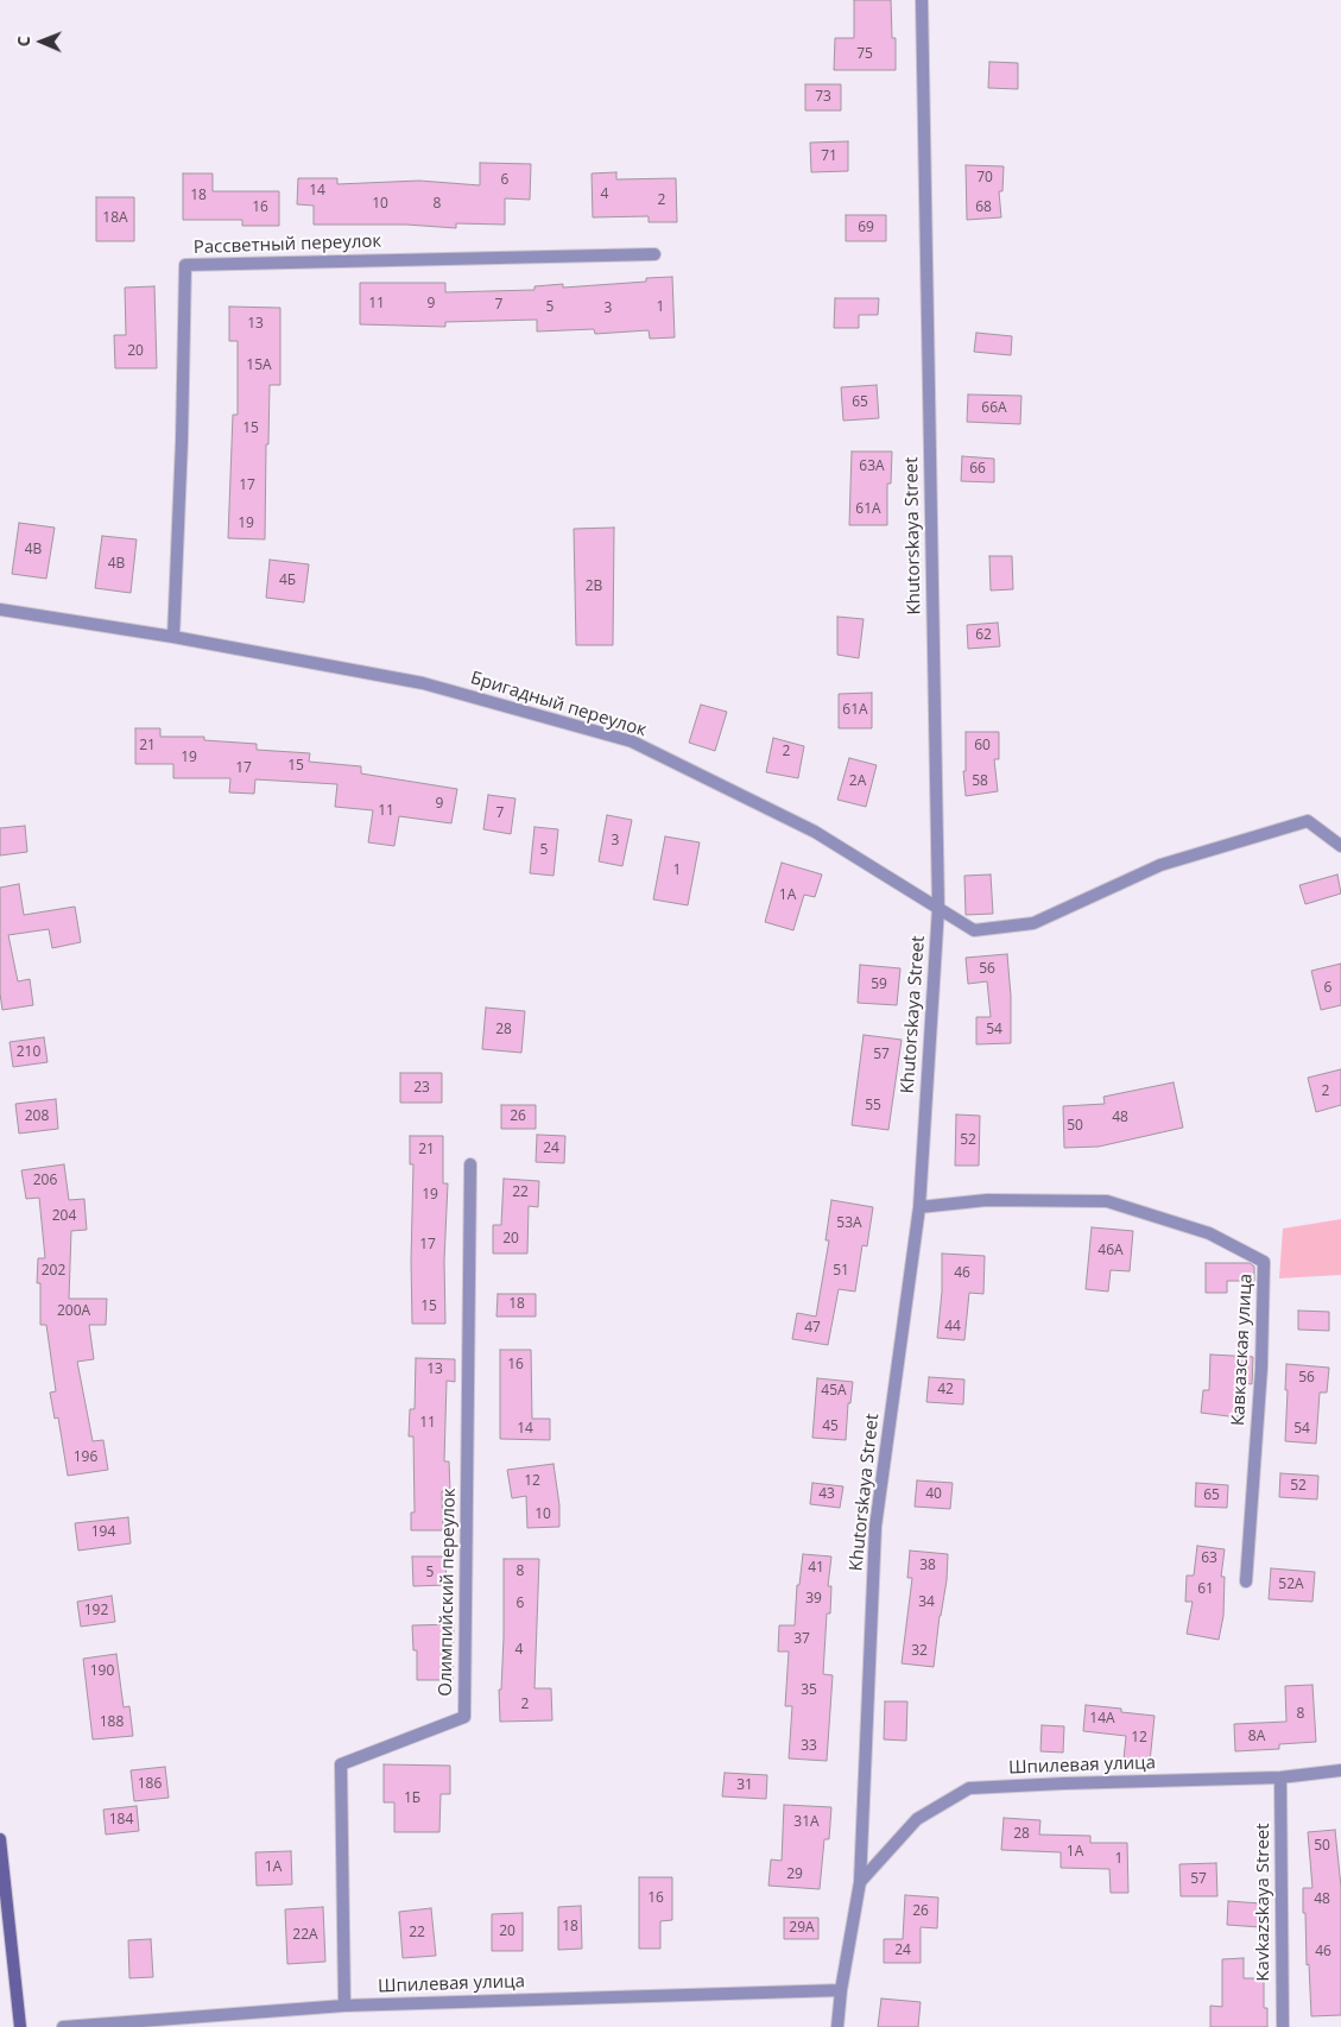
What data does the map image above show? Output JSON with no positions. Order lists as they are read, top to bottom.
{
  "streets": {
    "street": [
      "Рассветный переулок",
      "Khutorskaya Street",
      "Бригадный переулок",
      "Кавказская улица",
      "Олимпийский переулок",
      "Шпилевая улица",
      "Kavkazskaya Street"
    ]
  },
  "crossings": [
    ["Рассветный переулок", "Бригадный переулок"],
    ["Khutorskaya Street", "Бригадный переулок"],
    ["Khutorskaya Street", "Кавказская улица"],
    ["Khutorskaya Street", "Шпилевая улица"],
    ["Олимпийский переулок", "Шпилевая улица"],
    ["Шпилевая улица", "Kavkazskaya Street"]
  ],
  "house_numbers": [
    "75",
    "73",
    "71",
    "70",
    "6",
    "14",
    "4",
    "18",
    "2",
    "10",
    "8",
    "16",
    "68",
    "18А",
    "69",
    "11",
    "9",
    "7",
    "5",
    "1",
    "3",
    "13",
    "20",
    "15А",
    "65",
    "66А",
    "15",
    "63А",
    "66",
    "17",
    "61А",
    "19",
    "4В",
    "4В",
    "4Б",
    "2В",
    "62",
    "61А",
    "21",
    "60",
    "2",
    "19",
    "15",
    "17",
    "2А",
    "58",
    "9",
    "11",
    "7",
    "3",
    "5",
    "1",
    "1А",
    "56",
    "59",
    "6",
    "28",
    "54",
    "210",
    "57",
    "23",
    "2",
    "55",
    "208",
    "26",
    "48",
    "50",
    "52",
    "24",
    "21",
    "206",
    "22",
    "19",
    "204",
    "53А",
    "20",
    "17",
    "46А",
    "202",
    "51",
    "46",
    "18",
    "15",
    "200А",
    "44",
    "47",
    "16",
    "13",
    "56",
    "42",
    "45А",
    "11",
    "45",
    "14",
    "54",
    "196",
    "12",
    "52",
    "43",
    "40",
    "65",
    "10",
    "194",
    "63",
    "38",
    "41",
    "8",
    "5",
    "52А",
    "61",
    "39",
    "34",
    "6",
    "192",
    "37",
    "4",
    "32",
    "190",
    "35",
    "2",
    "8",
    "14А",
    "188",
    "8А",
    "12",
    "33",
    "186",
    "31",
    "1Б",
    "184",
    "31А",
    "28",
    "50",
    "1А",
    "1",
    "1А",
    "29",
    "57",
    "16",
    "48",
    "26",
    "18",
    "29А",
    "20",
    "22",
    "22А",
    "24",
    "46"
  ],
  "north": "left"
}
